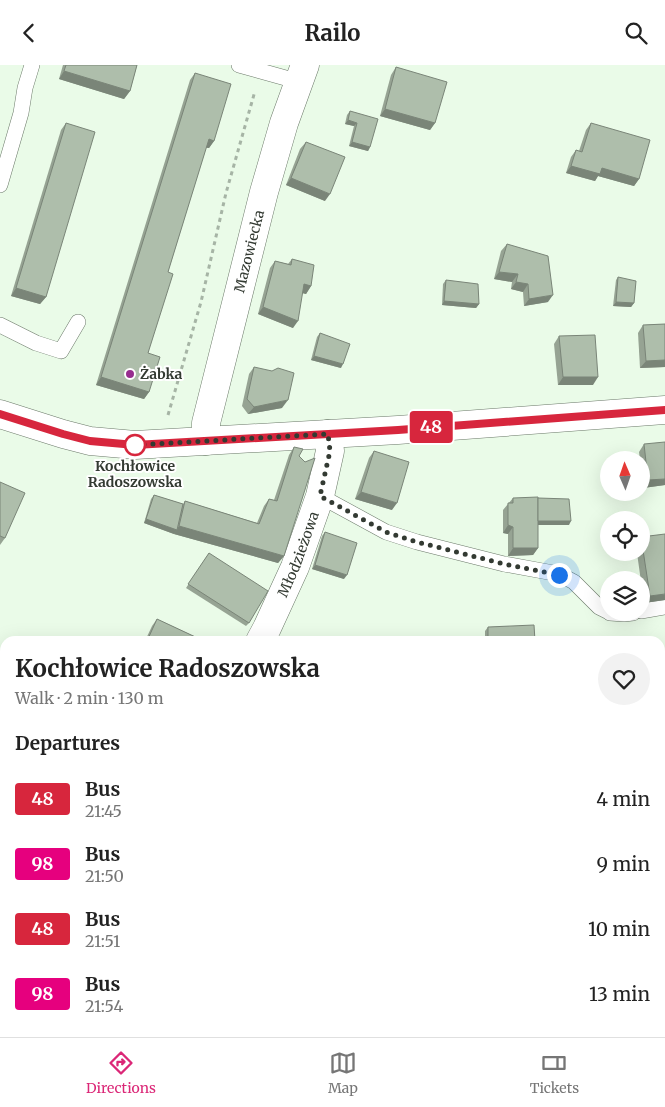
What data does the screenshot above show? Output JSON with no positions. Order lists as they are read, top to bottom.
{
  "streets": {
    "street": ["Mazowiecka", "Młodzieżowa"]
  },
  "places": ["Żabka", "Kochłowice Radoszowska"],
  "lines": ["bus line 48"],
  "north": "top",
  "page": {
    "header": "Railo",
    "on_map": "48",
    "heading": [
      ["Kochłowice Radoszowska", "Walk · 2 min · 130 m"],
      "Departures"
    ],
    "list": [
      {
        "mark": "48",
        "name": "Bus",
        "note": "21:45",
        "value": "4 min"
      },
      {
        "mark": "98",
        "name": "Bus",
        "note": "21:50",
        "value": "9 min"
      },
      {
        "mark": "48",
        "name": "Bus",
        "note": "21:51",
        "value": "10 min"
      },
      {
        "mark": "98",
        "name": "Bus",
        "note": "21:54",
        "value": "13 min"
      }
    ],
    "tabs": ["Directions", "Map", "Tickets"]
  }
}
